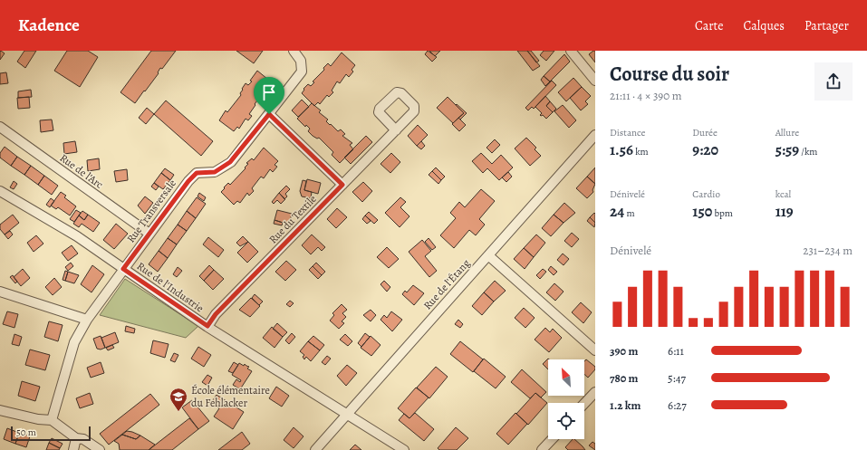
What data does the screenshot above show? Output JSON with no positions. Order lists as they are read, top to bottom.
{
  "streets": {
    "street": [
      "Rue de l'Arc",
      "Rue Transversale",
      "Rue du Textile",
      "Rue de l'Étang",
      "Rue de l'Industrie"
    ]
  },
  "crossings": [
    ["Rue de l'Arc", "Rue Transversale"],
    ["Rue Transversale", "Rue de l'Industrie"],
    ["Rue du Textile", "Rue de l'Industrie"],
    ["Rue de l'Étang", "Rue de l'Industrie"]
  ],
  "places": {
    "school or university": ["École élémentaire du Fehlacker"]
  },
  "scale_bar": "50 m",
  "north": "top left",
  "page": {
    "header": "Kadence",
    "nav": ["Carte", "Calques", "Partager"],
    "heading": ["Course du soir", "21:11 · 4 × 390 m"],
    "stats": [
      ["Distance", "1.56 km"],
      ["Durée", "9:20"],
      ["Allure", "5:59 /km"],
      ["Dénivelé", "24 m"],
      ["Cardio", "150 bpm"],
      ["kcal", "119"]
    ],
    "chart": ["Dénivelé", "231–234 m"],
    "list": [
      {
        "name": "390 m",
        "note": "6:11"
      },
      {
        "name": "780 m",
        "note": "5:47"
      },
      {
        "name": "1.2 km",
        "note": "6:27"
      }
    ],
    "scale": "50 m"
  }
}
